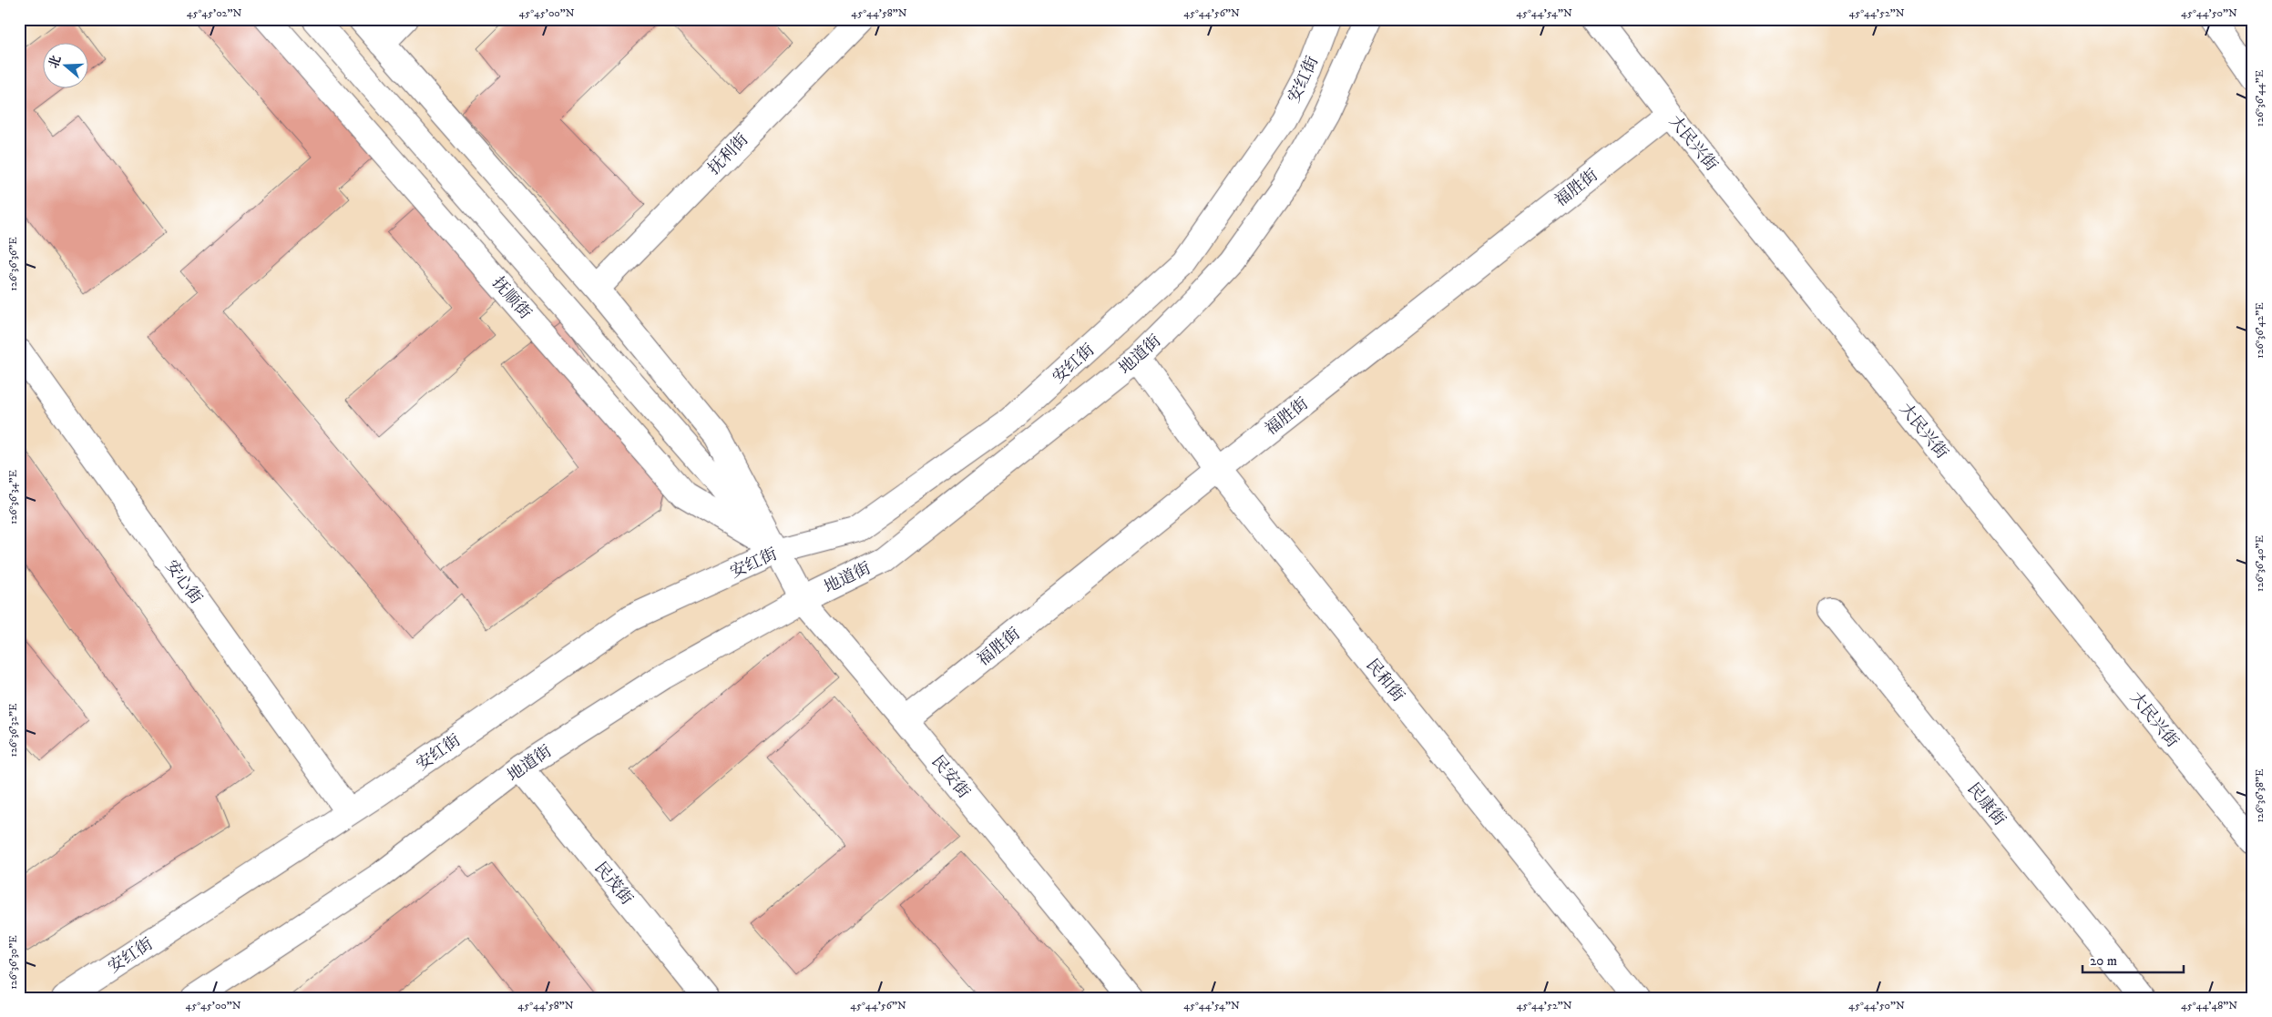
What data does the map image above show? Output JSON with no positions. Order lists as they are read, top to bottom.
{
  "streets": {
    "main road": [
      "安红街",
      "大民兴街",
      "抚利街",
      "福胜街",
      "抚顺街",
      "地道街",
      "安心街",
      "民和街",
      "民安街",
      "民康街",
      "民茂街"
    ]
  },
  "crossings": [
    ["安红街", "抚顺街"],
    ["安红街", "安心街"],
    ["安红街", "民安街"],
    ["大民兴街", "福胜街"],
    ["福胜街", "民和街"],
    ["福胜街", "民安街"],
    ["抚顺街", "民安街"],
    ["地道街", "民和街"],
    ["地道街", "民安街"],
    ["地道街", "民茂街"]
  ],
  "scale_bar": "20 m",
  "north": "left",
  "coordinates": [
    "45°45'02\"N",
    "45°45'00\"N",
    "45°44'58\"N",
    "45°44'56\"N",
    "45°44'54\"N",
    "45°44'52\"N",
    "45°44'50\"N",
    "126°36'44\"E",
    "126°36'36\"E",
    "126°36'42\"E",
    "126°36'34\"E",
    "126°36'40\"E",
    "126°36'32\"E",
    "126°36'38\"E",
    "126°36'30\"E",
    "45°44'48\"N"
  ]
}
